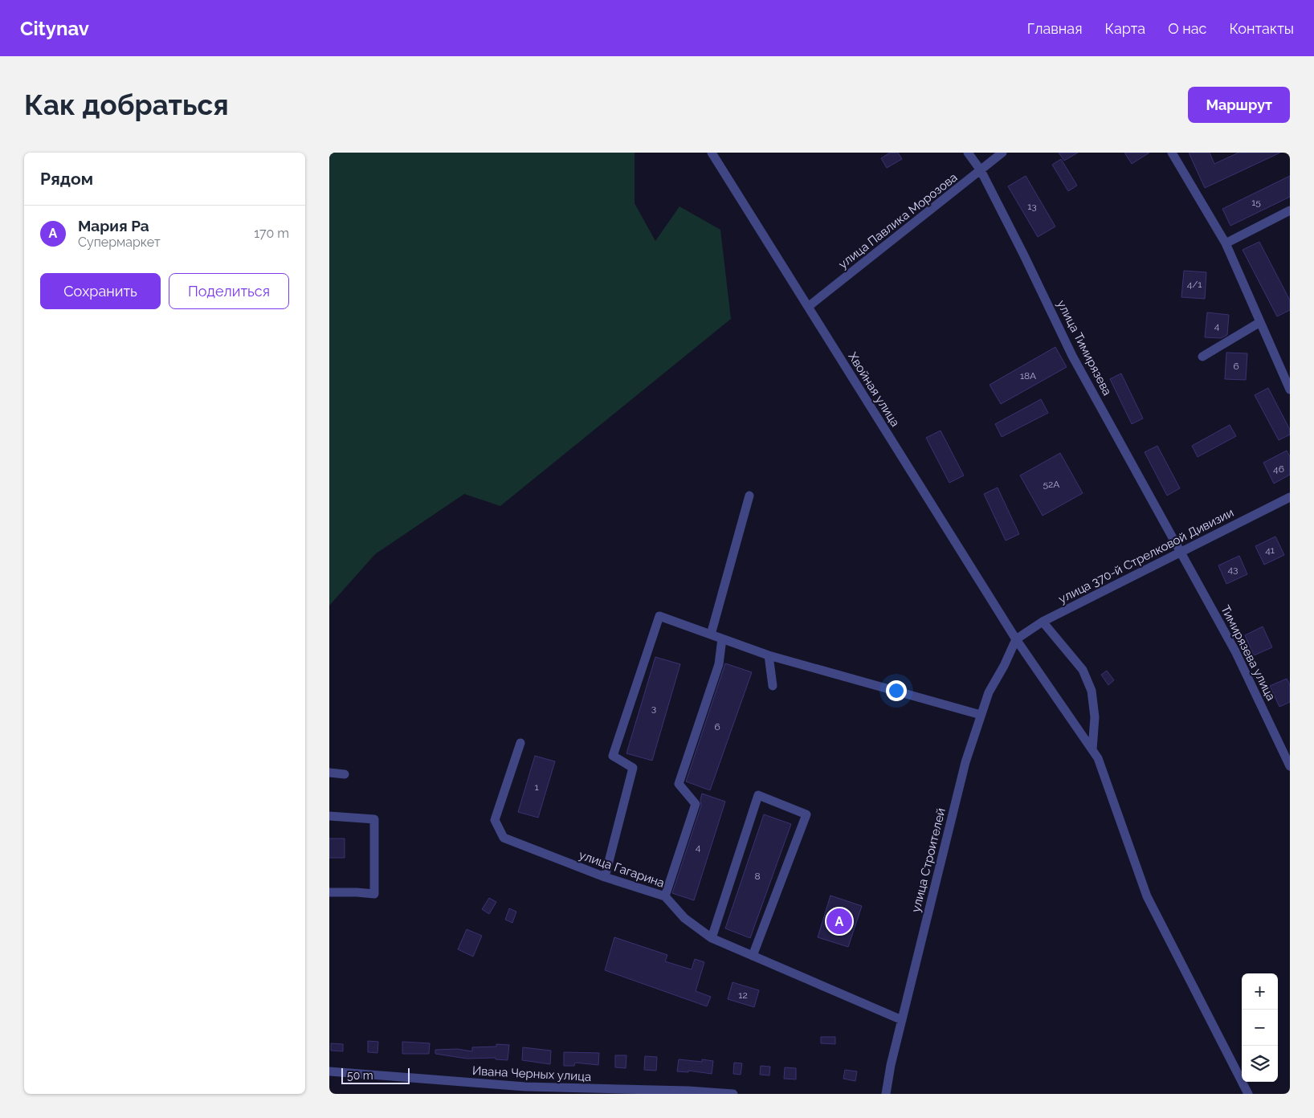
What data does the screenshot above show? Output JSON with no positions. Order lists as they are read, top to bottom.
{
  "streets": {
    "street": [
      "улица Павлика Морозова",
      "улица Тимирязева",
      "Хвойная улица",
      "улица 370-й Стрелковой Дивизии",
      "Тимирязева улица",
      "улица Строителей",
      "улица Гагарина",
      "Ивана Черных улица"
    ]
  },
  "crossings": [
    ["улица Павлика Морозова", "улица Тимирязева"],
    ["улица Павлика Морозова", "Хвойная улица"],
    ["улица Тимирязева", "улица 370-й Стрелковой Дивизии"],
    ["улица Тимирязева", "Тимирязева улица"],
    ["Хвойная улица", "улица 370-й Стрелковой Дивизии"],
    ["Хвойная улица", "улица Строителей"],
    ["улица 370-й Стрелковой Дивизии", "Тимирязева улица"],
    ["улица 370-й Стрелковой Дивизии", "улица Строителей"],
    ["улица Строителей", "улица Гагарина"]
  ],
  "house_numbers": [
    "15",
    "13",
    "4/1",
    "4",
    "6",
    "18А",
    "46",
    "52А",
    "41",
    "43",
    "3",
    "6",
    "1",
    "4",
    "8",
    "12"
  ],
  "scale_bar": "50 m",
  "page": {
    "header": "Citynav",
    "nav": [
      "Главная",
      "Карта",
      "О нас",
      "Контакты"
    ],
    "buttons": [
      "Маршрут",
      ["Сохранить", "Поделиться"]
    ],
    "title": "Как добраться",
    "heading": "Рядом",
    "list": [
      {
        "mark": "A",
        "name": "Мария Ра",
        "note": "Супермаркет",
        "value": "170 m"
      }
    ],
    "pins": "A",
    "map_buttons": ["+", "−"],
    "scale": "50 m"
  }
}
